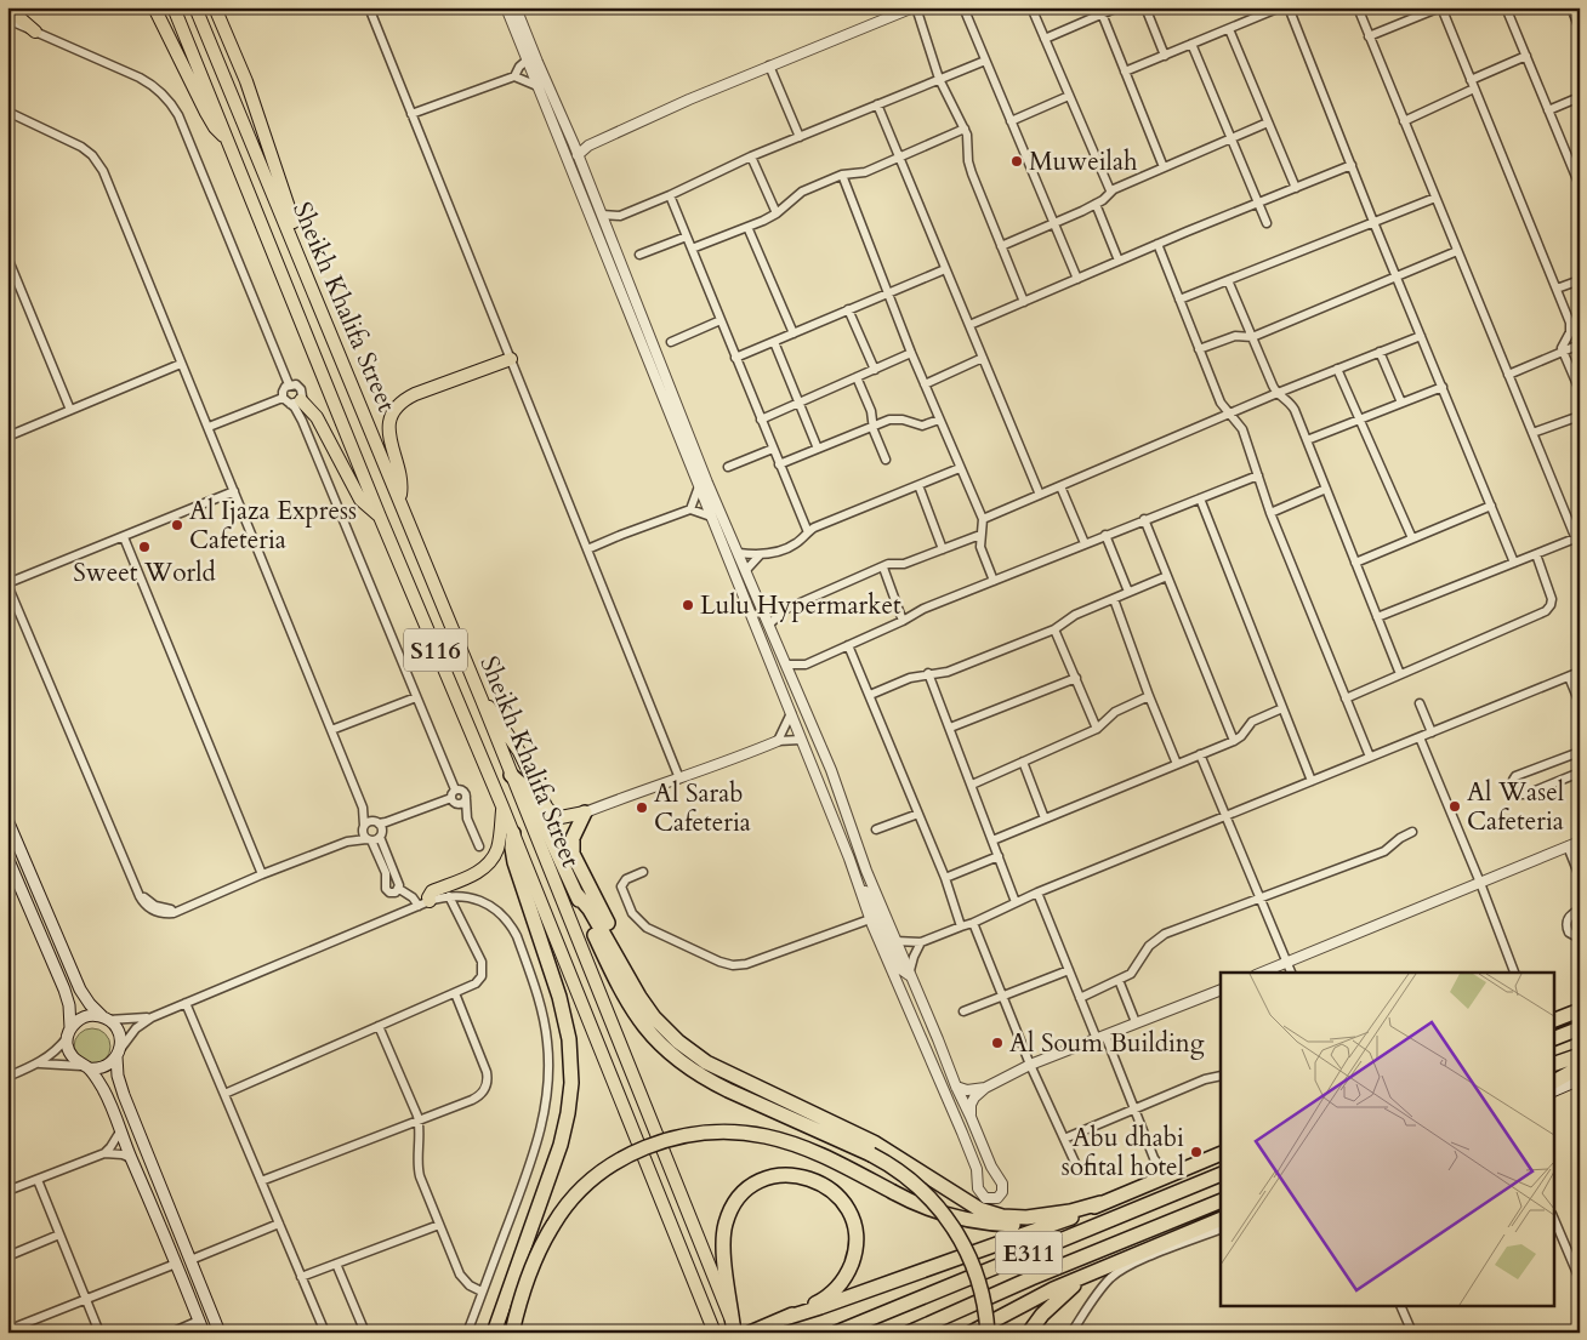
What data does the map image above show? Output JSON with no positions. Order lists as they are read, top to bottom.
{
  "streets": {
    "highway": ["Sheikh Khalifa Street", "S116", "E311"]
  },
  "places": [
    "Muweilah",
    "Al Ijaza Express Cafeteria",
    "Sweet World",
    "Lulu Hypermarket",
    "Al Wasel Cafeteria",
    "Al Sarab Cafeteria",
    "Al Soum Building",
    "Abu dhabi sofital hotel"
  ]
}
